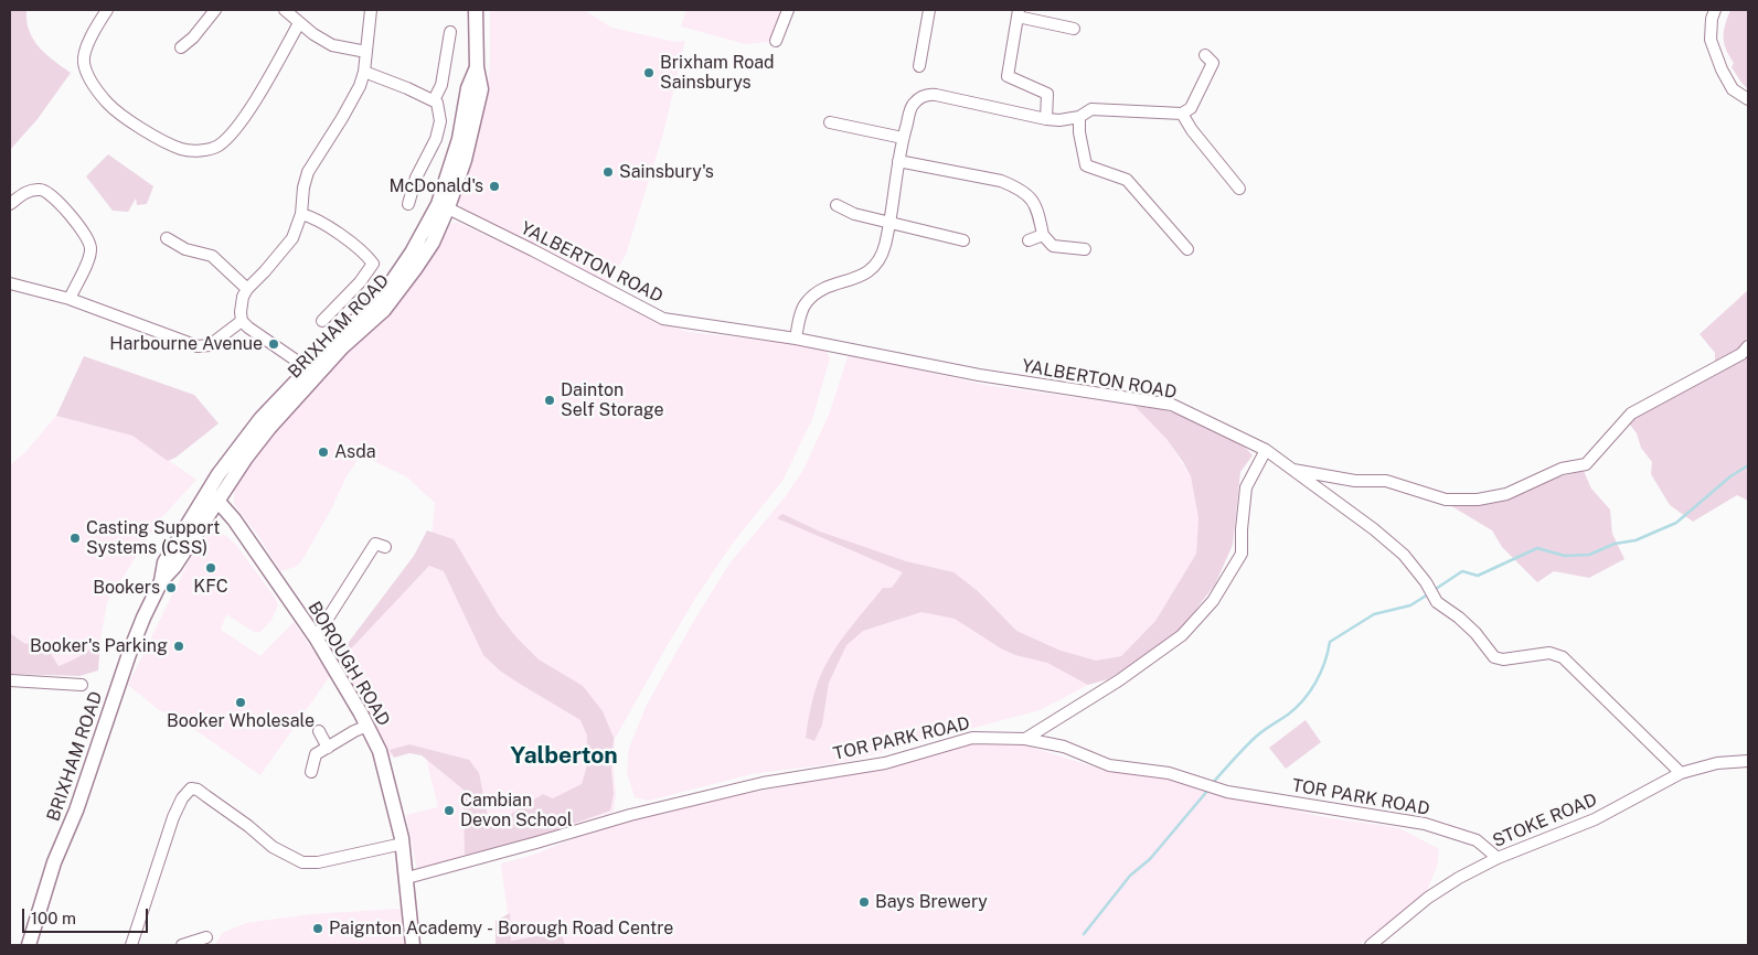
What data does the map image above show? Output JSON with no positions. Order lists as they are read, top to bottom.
{
  "streets": {
    "main road": ["BRIXHAM ROAD", "BOROUGH ROAD"],
    "street": ["YALBERTON ROAD", "TOR PARK ROAD", "STOKE ROAD"]
  },
  "crossings": [
    ["YALBERTON ROAD", "BRIXHAM ROAD"],
    ["YALBERTON ROAD", "STOKE ROAD"],
    ["BRIXHAM ROAD", "BOROUGH ROAD"],
    ["BOROUGH ROAD", "TOR PARK ROAD"],
    ["TOR PARK ROAD", "STOKE ROAD"]
  ],
  "districts": ["Yalberton"],
  "places": [
    "Brixham Road Sainsburys",
    "Sainsbury's",
    "McDonald's",
    "Harbourne Avenue",
    "Dainton Self Storage",
    "Asda",
    "Casting Support Systems (CSS)",
    "KFC",
    "Bookers",
    "Booker's Parking",
    "Booker Wholesale",
    "Cambian Devon School",
    "Bays Brewery",
    "Paignton Academy - Borough Road Centre"
  ],
  "scale_bar": "100 m"
}
